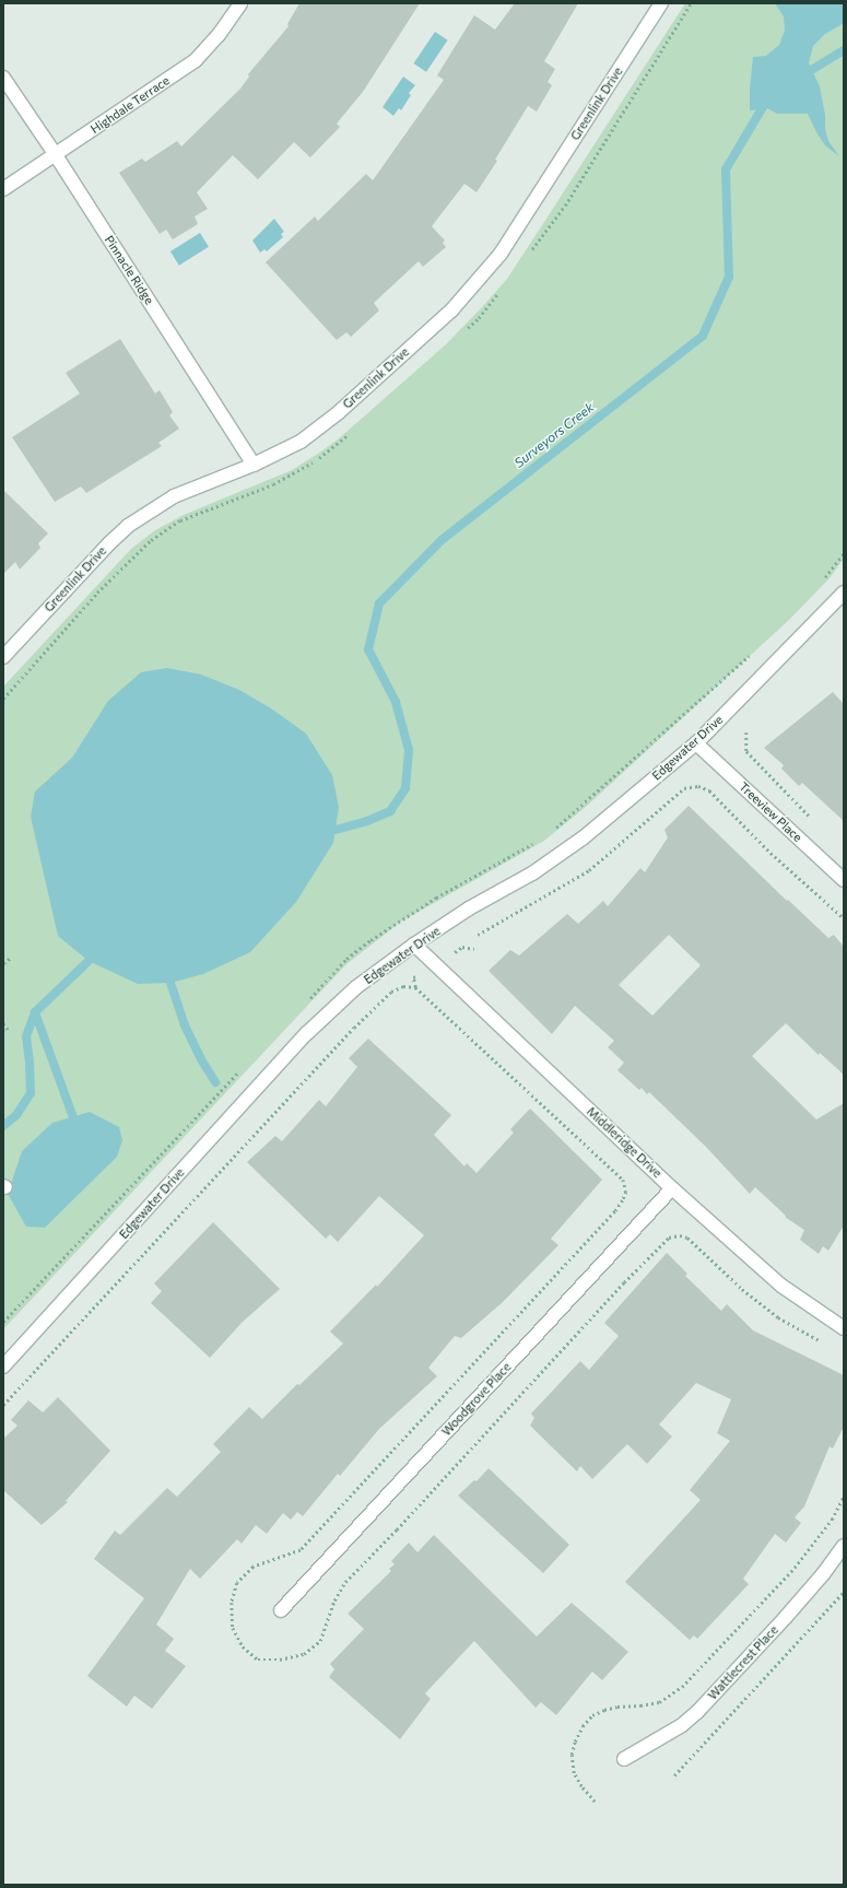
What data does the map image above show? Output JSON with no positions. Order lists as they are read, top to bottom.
{
  "streets": {
    "street": [
      "Greenlink Drive",
      "Highdale Terrace",
      "Pinnacle Ridge",
      "Edgewater Drive",
      "Treeview Place",
      "Middleridge Drive",
      "Woodgrove Place",
      "Wattlecrest Place"
    ]
  },
  "crossings": [
    ["Greenlink Drive", "Pinnacle Ridge"],
    ["Highdale Terrace", "Pinnacle Ridge"],
    ["Edgewater Drive", "Treeview Place"],
    ["Edgewater Drive", "Middleridge Drive"],
    ["Middleridge Drive", "Woodgrove Place"]
  ],
  "water": ["Surveyors Creek"]
}
